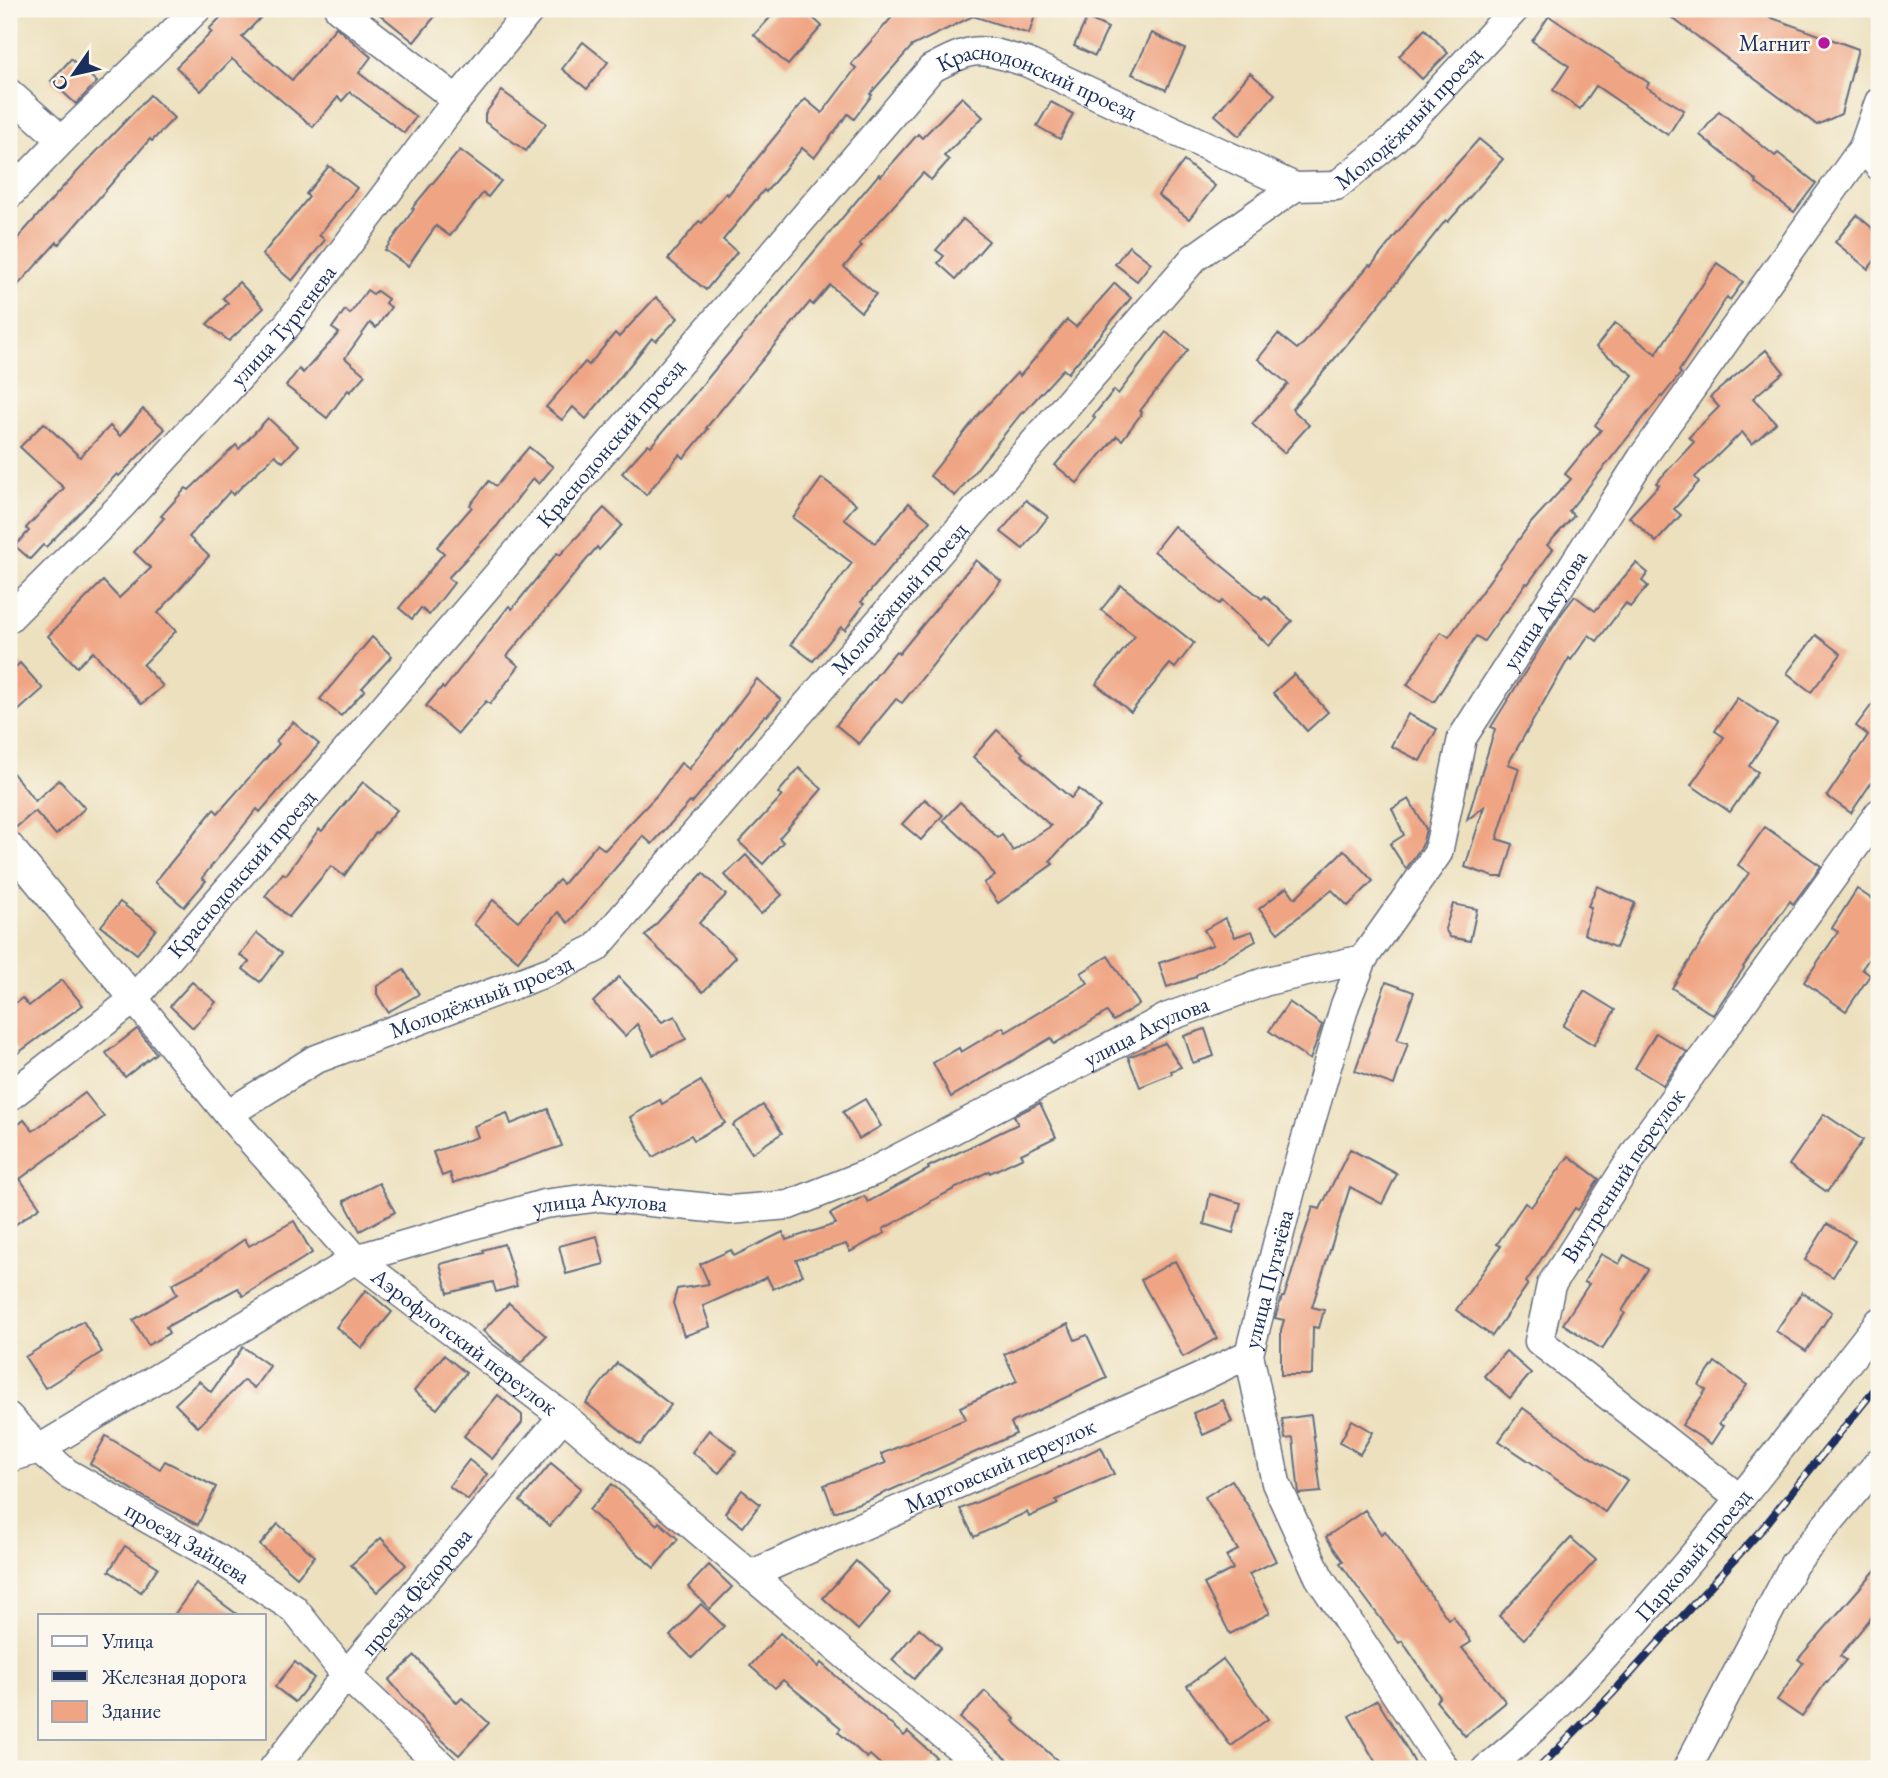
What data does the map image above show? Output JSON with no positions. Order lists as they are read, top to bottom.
{
  "streets": {
    "street": [
      "Краснодонский проезд",
      "Молодёжный проезд",
      "улица Тургенева",
      "улица Акулова",
      "Внутренний переулок",
      "улица Пугачёва",
      "Аэрофлотский переулок",
      "Мартовский переулок",
      "проезд Зайцева",
      "Парковый проезд",
      "проезд Фёдорова"
    ]
  },
  "crossings": [
    ["Краснодонский проезд", "Молодёжный проезд"],
    ["Краснодонский проезд", "Аэрофлотский переулок"],
    ["Молодёжный проезд", "Аэрофлотский переулок"],
    ["улица Акулова", "улица Пугачёва"],
    ["улица Акулова", "Аэрофлотский переулок"],
    ["улица Акулова", "проезд Зайцева"],
    ["Внутренний переулок", "Парковый проезд"],
    ["улица Пугачёва", "Мартовский переулок"],
    ["Аэрофлотский переулок", "Мартовский переулок"],
    ["Аэрофлотский переулок", "проезд Фёдорова"],
    ["проезд Зайцева", "проезд Фёдорова"]
  ],
  "places": ["Магнит"],
  "legend": ["Улица", "Железная дорога", "Здание"],
  "north": "bottom left"
}
